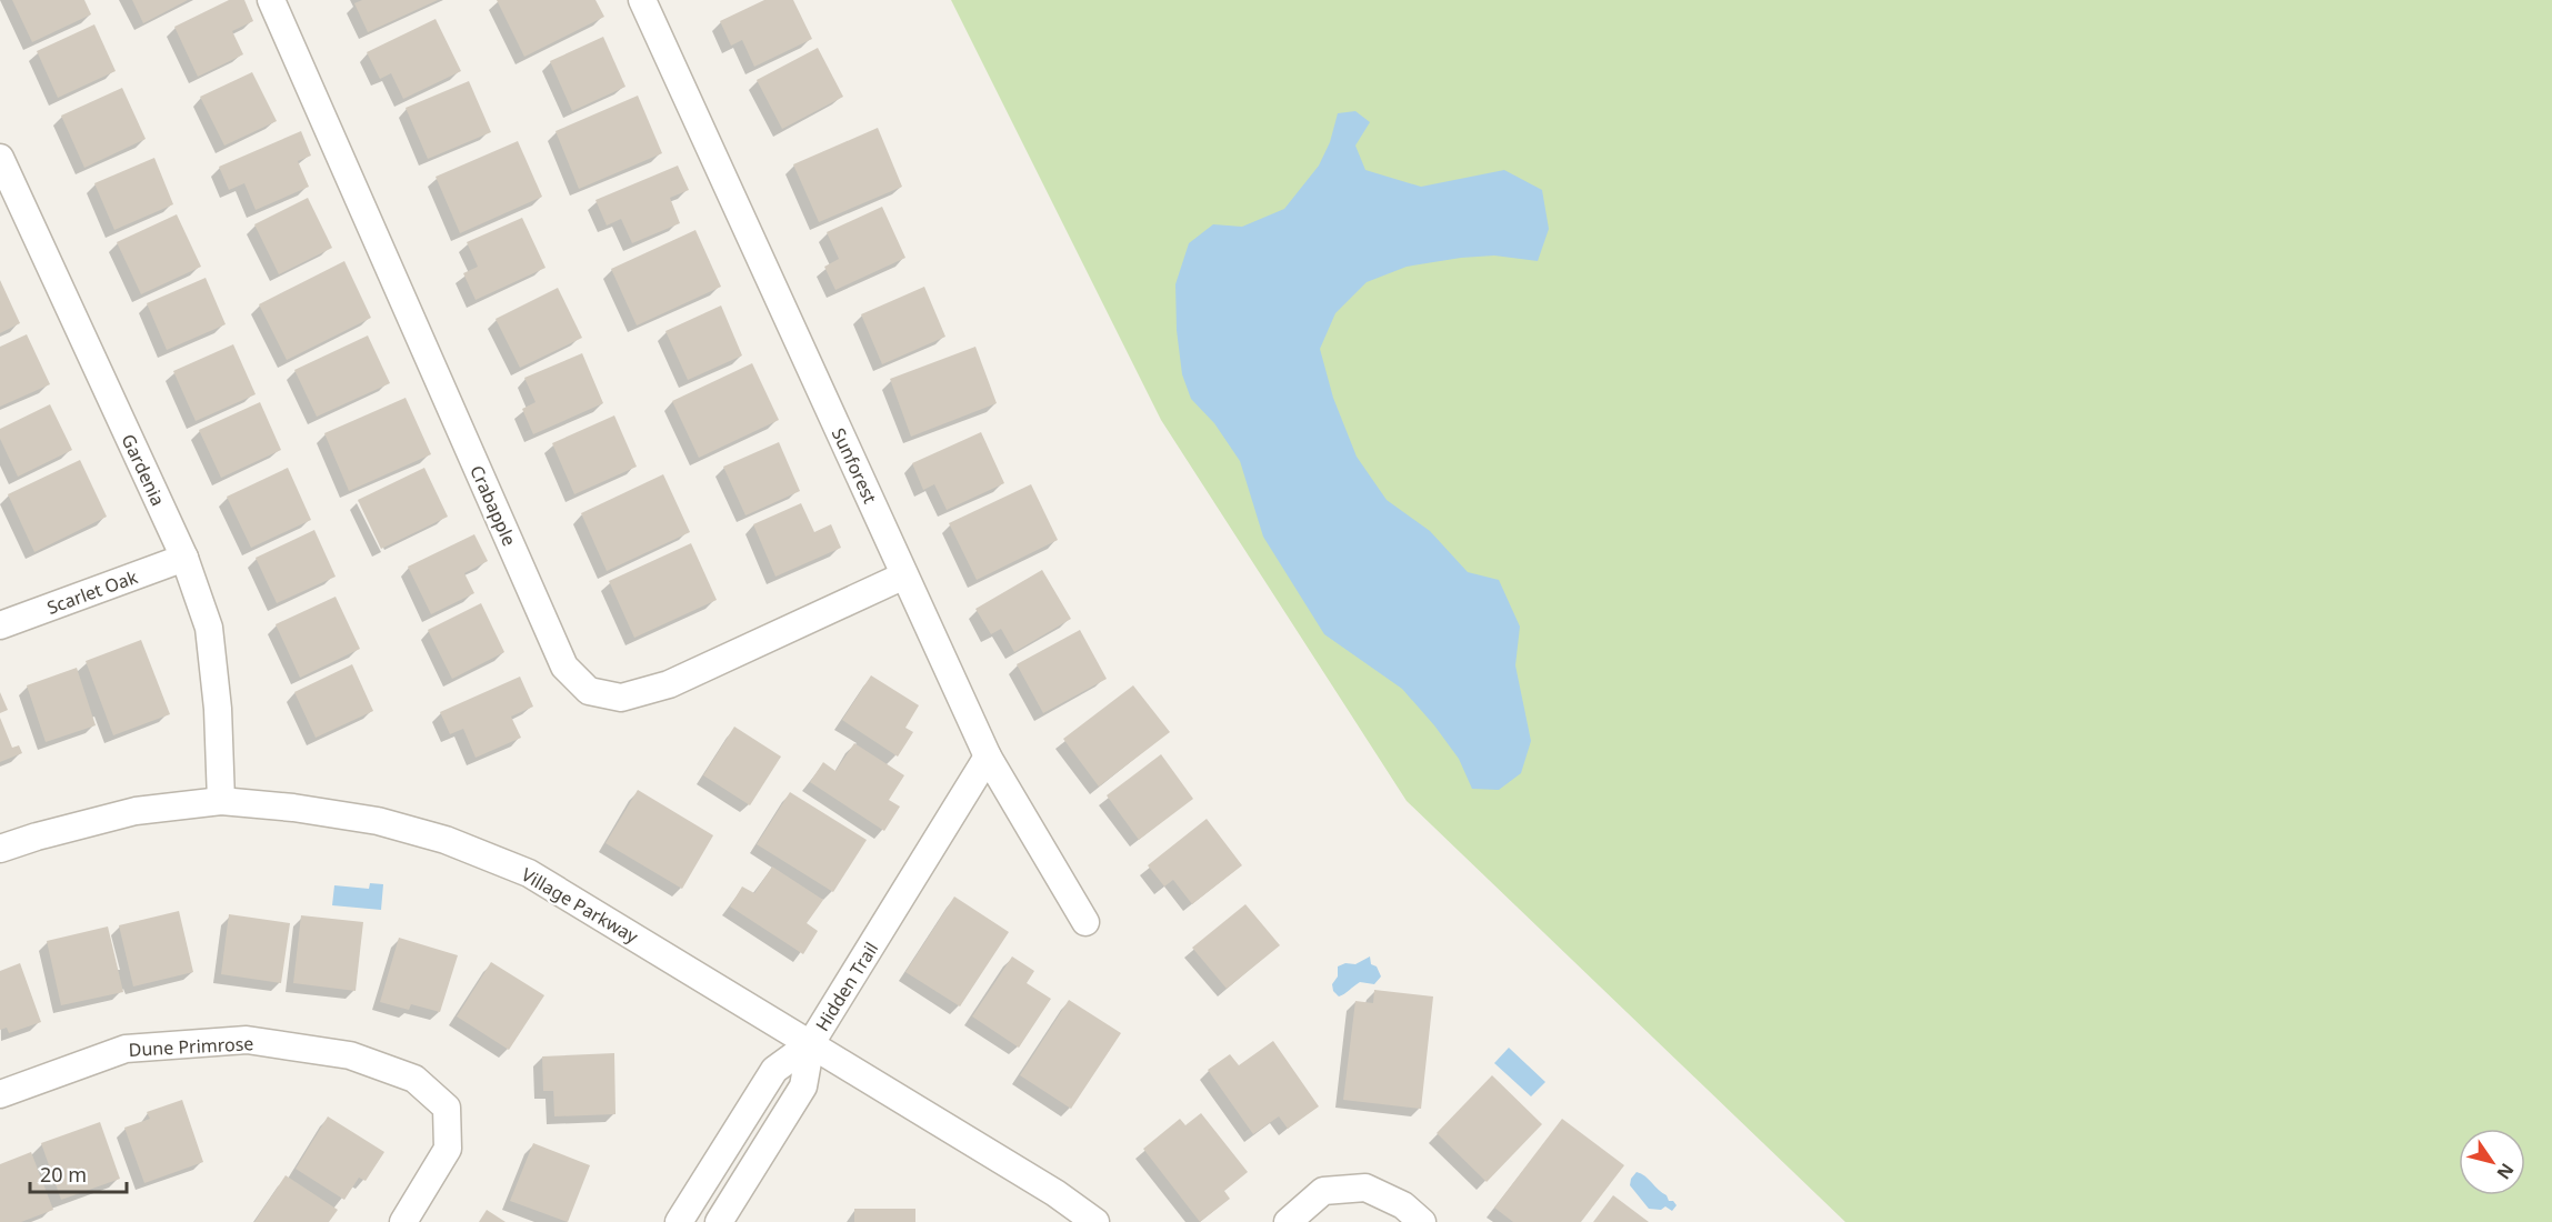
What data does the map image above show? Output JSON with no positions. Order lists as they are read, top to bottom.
{
  "streets": {
    "street": [
      "Sunforest",
      "Gardenia",
      "Crabapple",
      "Scarlet Oak",
      "Village Parkway",
      "Hidden Trail",
      "Dune Primrose"
    ]
  },
  "crossings": [
    ["Sunforest", "Crabapple"],
    ["Sunforest", "Hidden Trail"],
    ["Gardenia", "Scarlet Oak"],
    ["Gardenia", "Village Parkway"],
    ["Village Parkway", "Hidden Trail"]
  ],
  "scale_bar": "20 m",
  "north": "bottom right"
}
